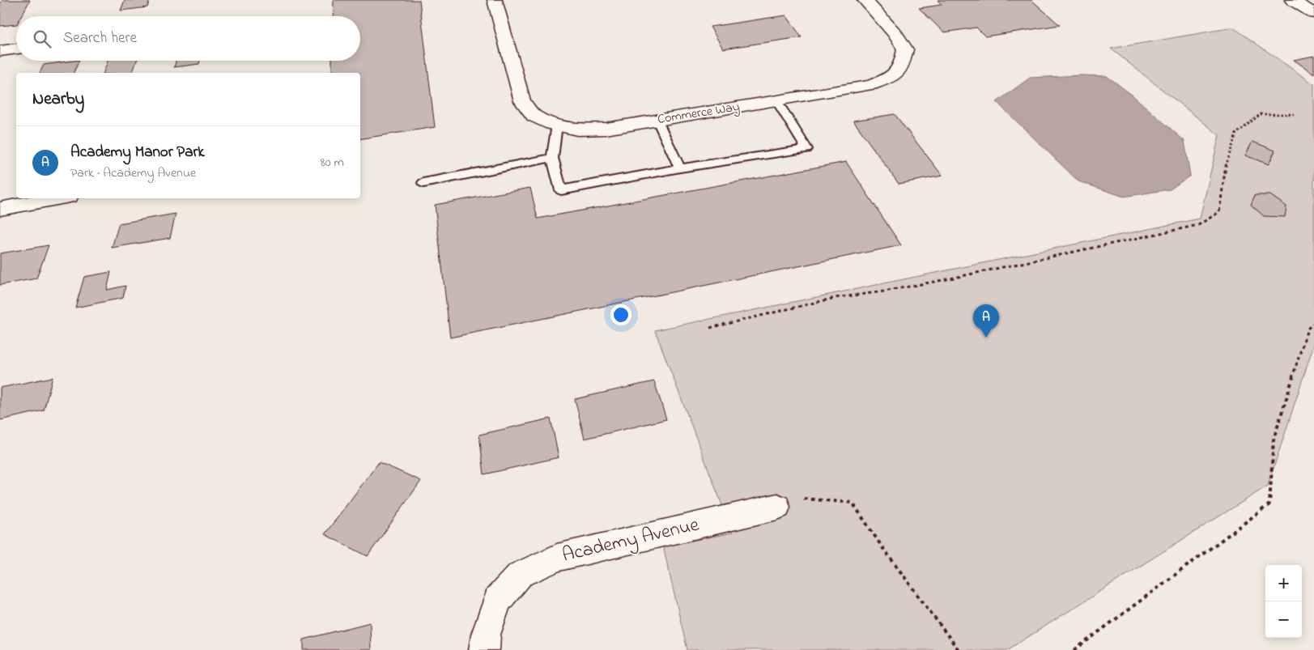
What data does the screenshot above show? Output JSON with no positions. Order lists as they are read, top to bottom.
{
  "streets": {
    "street": ["Commerce Way", "Academy Avenue"]
  },
  "page": {
    "search": "Search here",
    "heading": "Nearby",
    "list": [
      {
        "mark": "A",
        "name": "Academy Manor Park",
        "note": "Park · Academy Avenue",
        "value": "80 m"
      }
    ],
    "pins": "A",
    "map_buttons": ["+", "−"]
  }
}
